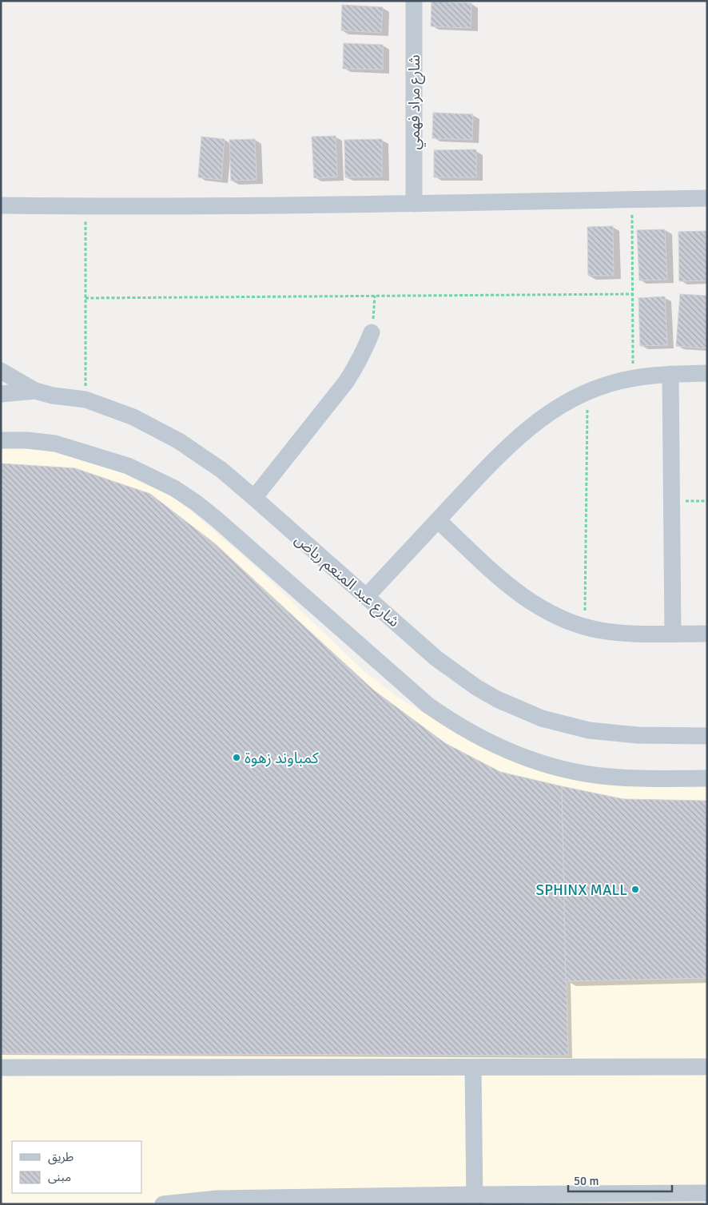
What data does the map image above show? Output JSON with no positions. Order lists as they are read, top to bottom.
{
  "streets": {
    "street": ["شارع مراد فهمي", "شارع عبد المنعم رياض"]
  },
  "places": ["كمباوند زهوة", "SPHINX MALL"],
  "legend": ["طريق", "مبنى"],
  "scale_bar": "50 m"
}
